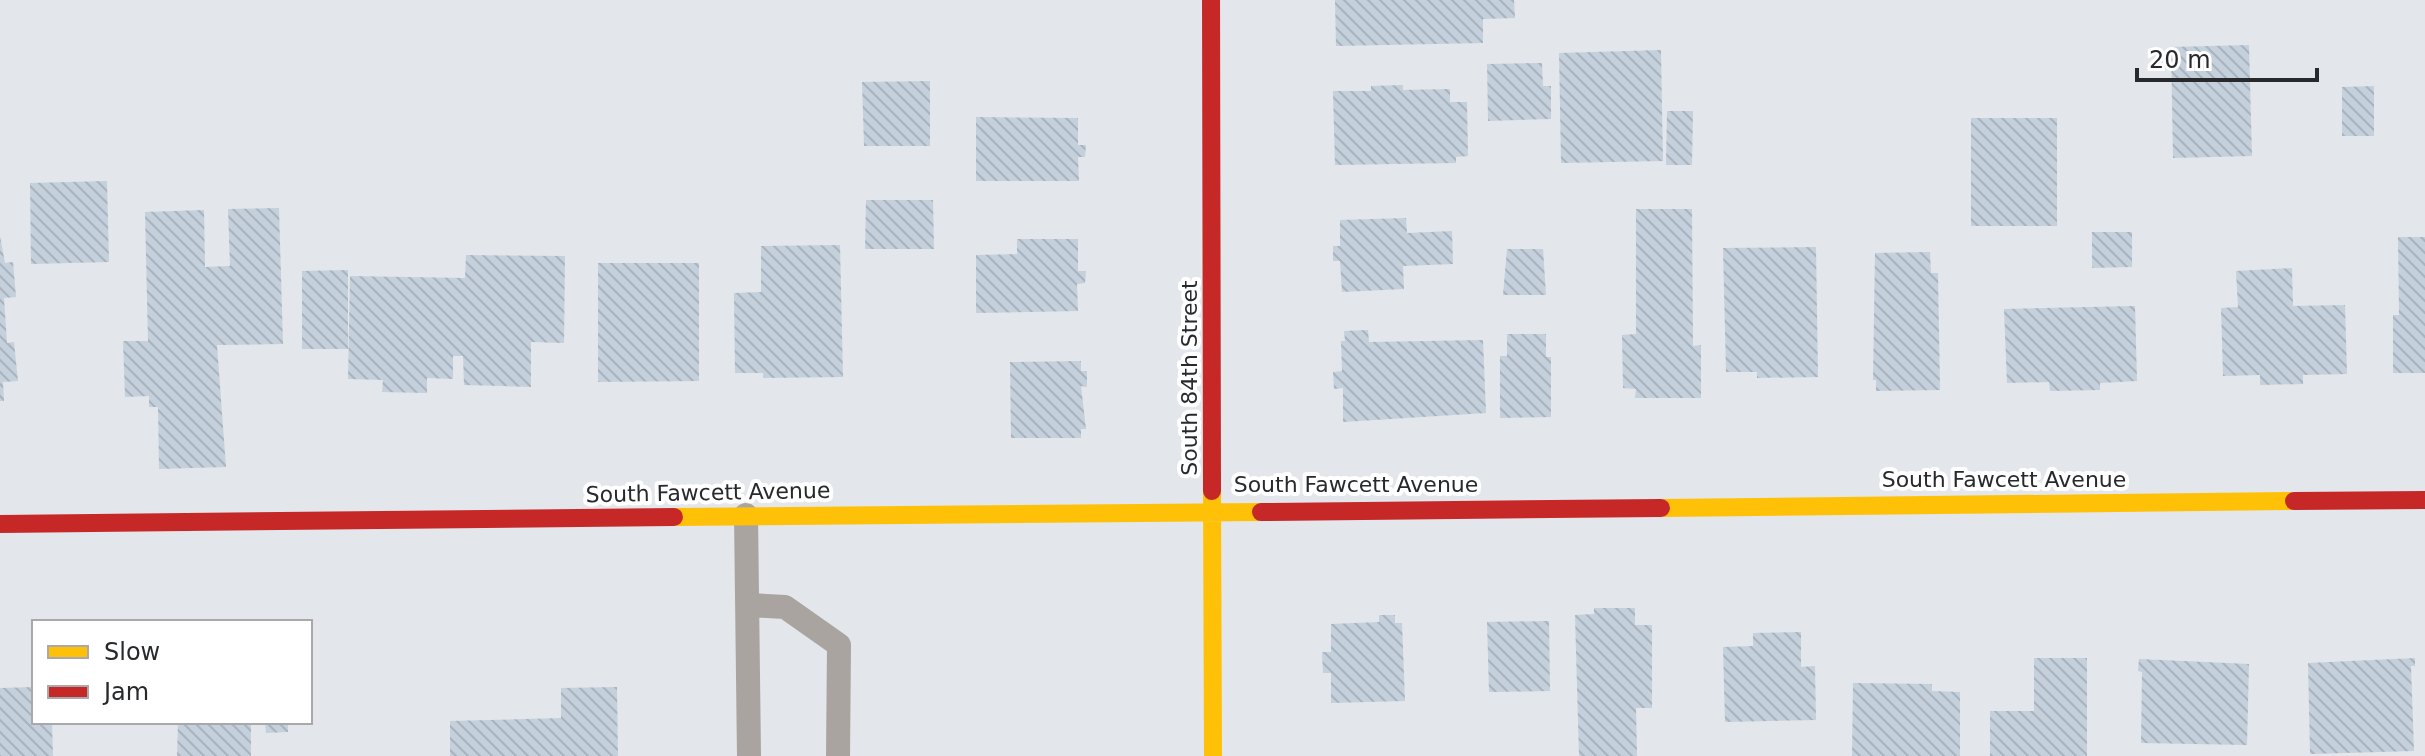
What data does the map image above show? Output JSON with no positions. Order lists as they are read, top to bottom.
{
  "streets": {
    "street": ["South 84th Street", "South Fawcett Avenue"]
  },
  "crossings": [
    ["South 84th Street", "South Fawcett Avenue"]
  ],
  "legend": ["Slow", "Jam"],
  "scale_bar": "20 m"
}
